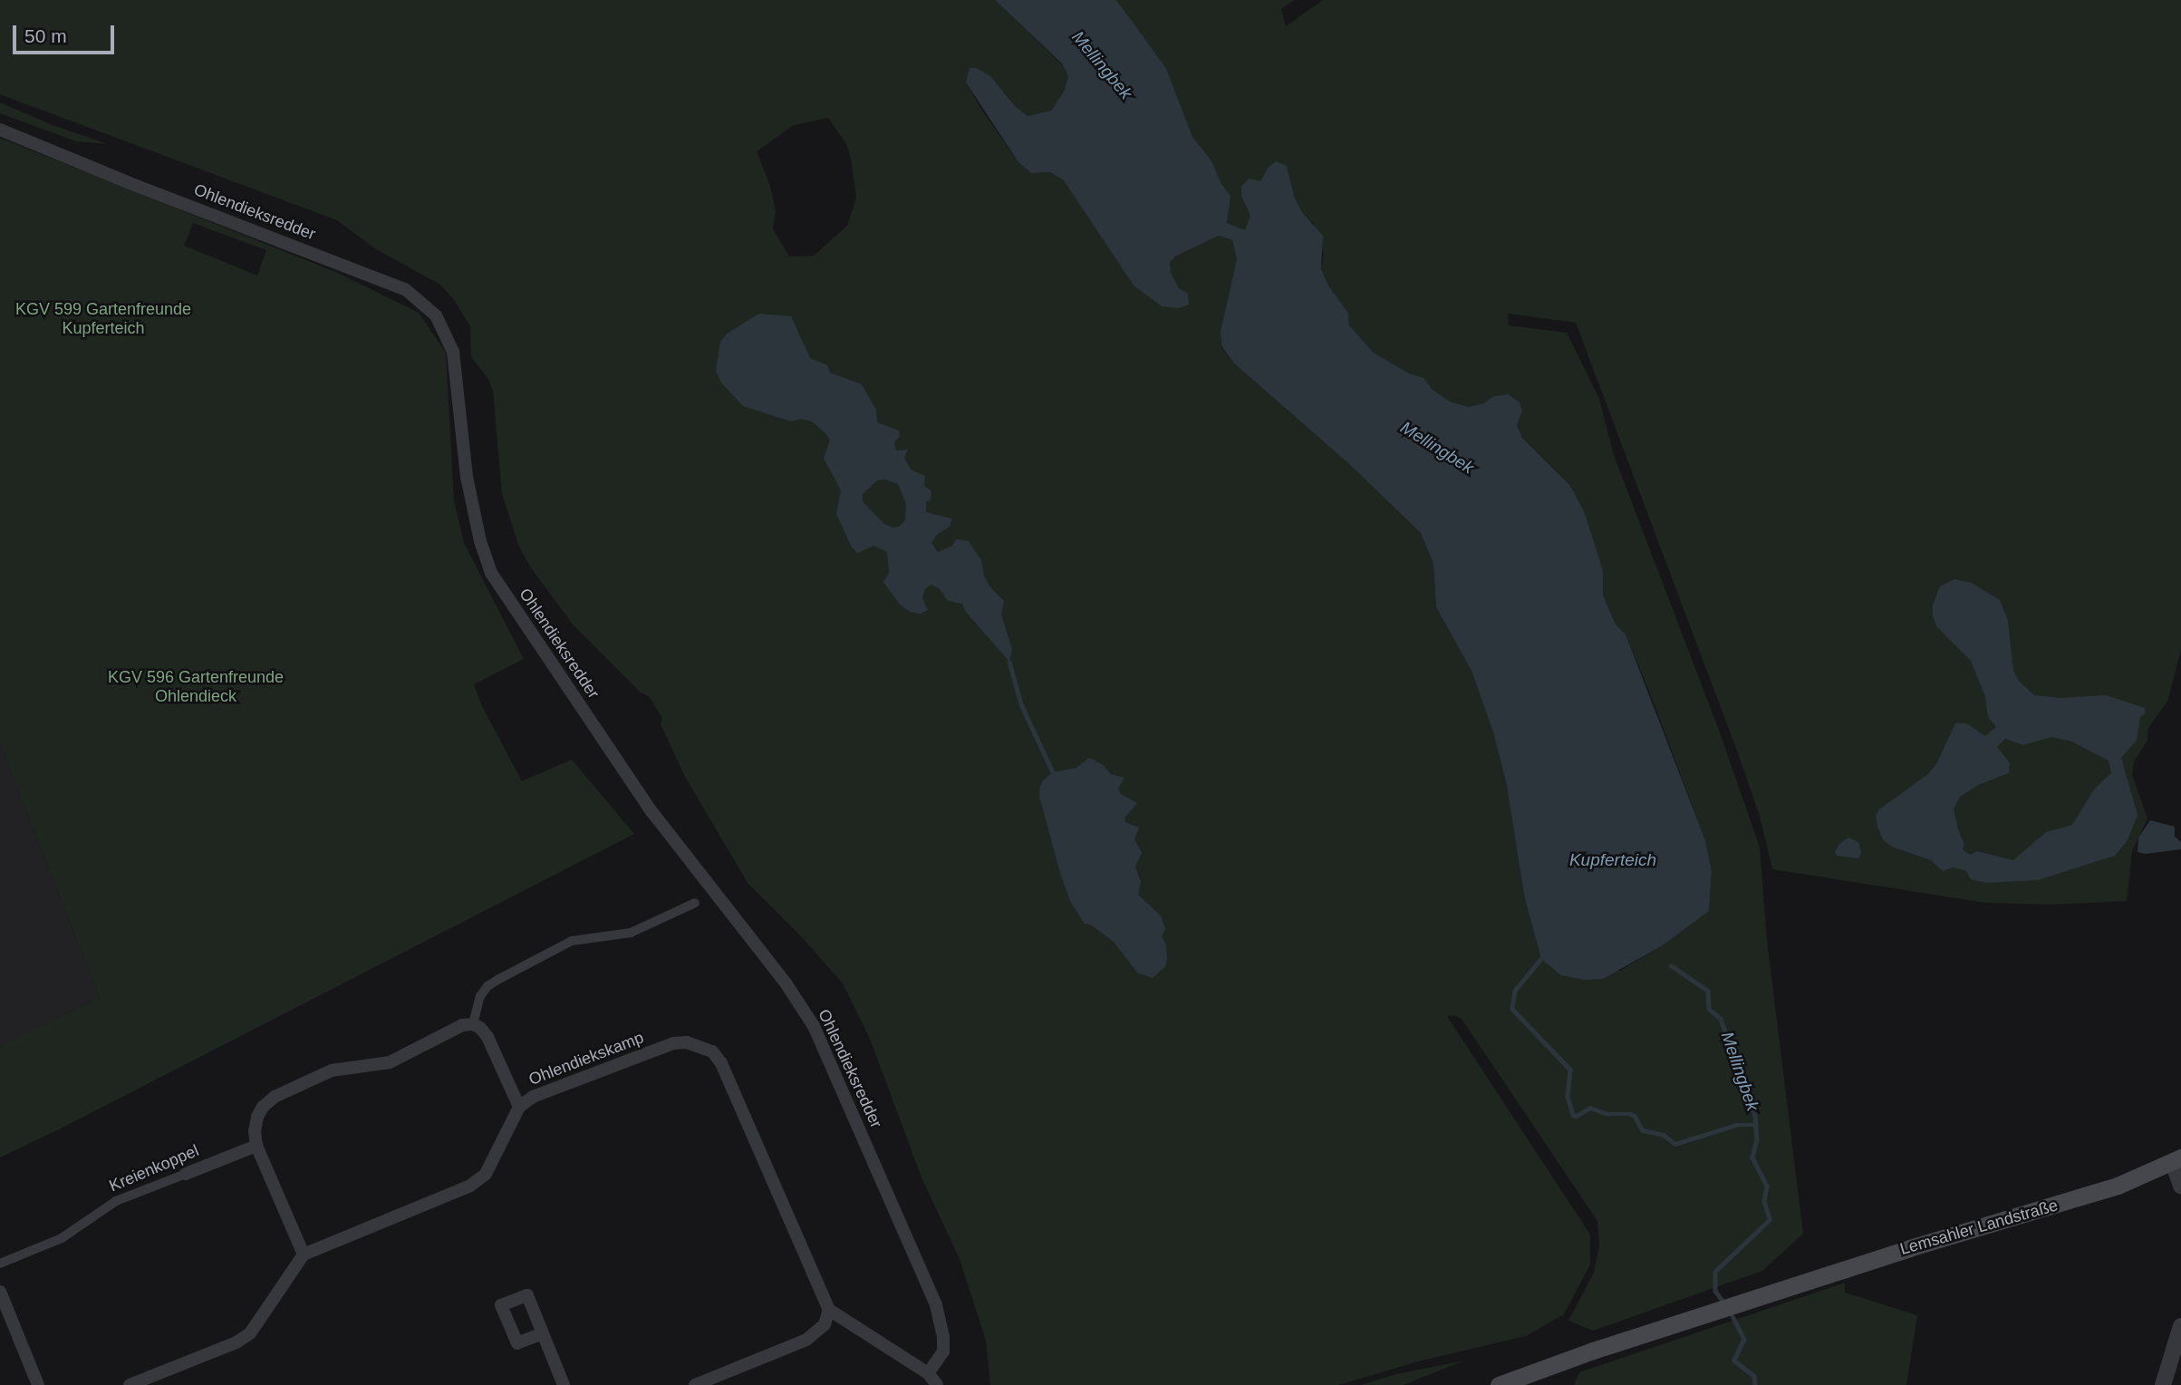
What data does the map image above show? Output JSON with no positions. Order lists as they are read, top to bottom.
{
  "streets": {
    "main road": ["Lemsahler Landstraße"],
    "street": ["Ohlendieksredder", "Ohlendiekskamp", "Kreienkoppel"]
  },
  "water": ["Mellingbek", "Kupferteich"],
  "parks": ["KGV 599 Gartenfreunde Kupferteich", "KGV 596 Gartenfreunde Ohlendieck"],
  "scale_bar": "50 m"
}
